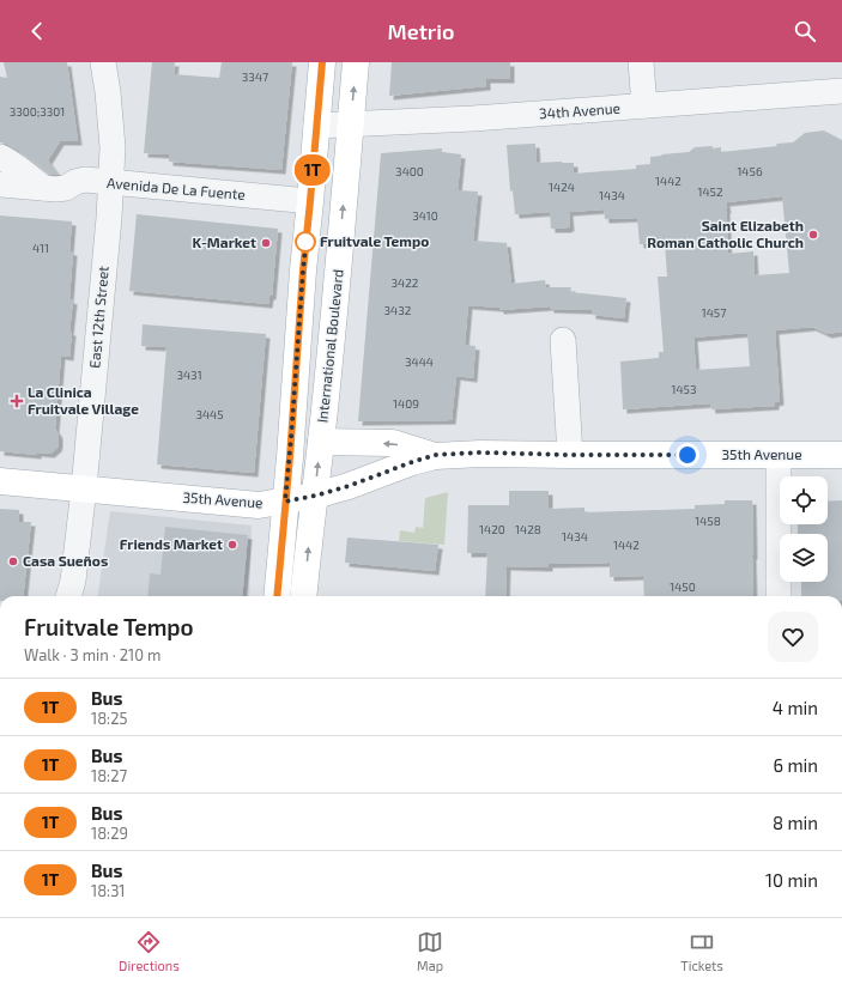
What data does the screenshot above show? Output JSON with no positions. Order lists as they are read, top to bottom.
{
  "streets": {
    "main road": ["International Boulevard", "35th Avenue"],
    "street": ["34th Avenue", "Avenida De La Fuente", "East 12th Street"]
  },
  "crossings": [
    ["34th Avenue", "International Boulevard"],
    ["Avenida De La Fuente", "East 12th Street"],
    ["Avenida De La Fuente", "International Boulevard"],
    ["East 12th Street", "35th Avenue"],
    ["International Boulevard", "35th Avenue"]
  ],
  "places": {
    "other": [
      "Saint Elizabeth Roman Catholic Church",
      "Fruitvale Tempo",
      "K-Market",
      "Friends Market",
      "Casa Sueños"
    ],
    "health": ["La Clinica Fruitvale Village"]
  },
  "lines": ["bus line 1T"],
  "house_numbers": [
    "3347",
    "3300;3301",
    "3400",
    "1456",
    "1442",
    "1424",
    "1452",
    "1434",
    "3410",
    "411",
    "3422",
    "3432",
    "1457",
    "3444",
    "3431",
    "1453",
    "1409",
    "3445",
    "1458",
    "1420",
    "1428",
    "1434",
    "1442",
    "1450"
  ],
  "page": {
    "header": "Metrio",
    "on_map": "1T",
    "heading": ["Fruitvale Tempo", "Walk · 3 min · 210 m"],
    "list": [
      {
        "mark": "1T",
        "name": "Bus",
        "note": "18:25",
        "value": "4 min"
      },
      {
        "mark": "1T",
        "name": "Bus",
        "note": "18:27",
        "value": "6 min"
      },
      {
        "mark": "1T",
        "name": "Bus",
        "note": "18:29",
        "value": "8 min"
      },
      {
        "mark": "1T",
        "name": "Bus",
        "note": "18:31",
        "value": "10 min"
      }
    ],
    "tabs": ["Directions", "Map", "Tickets"]
  }
}
